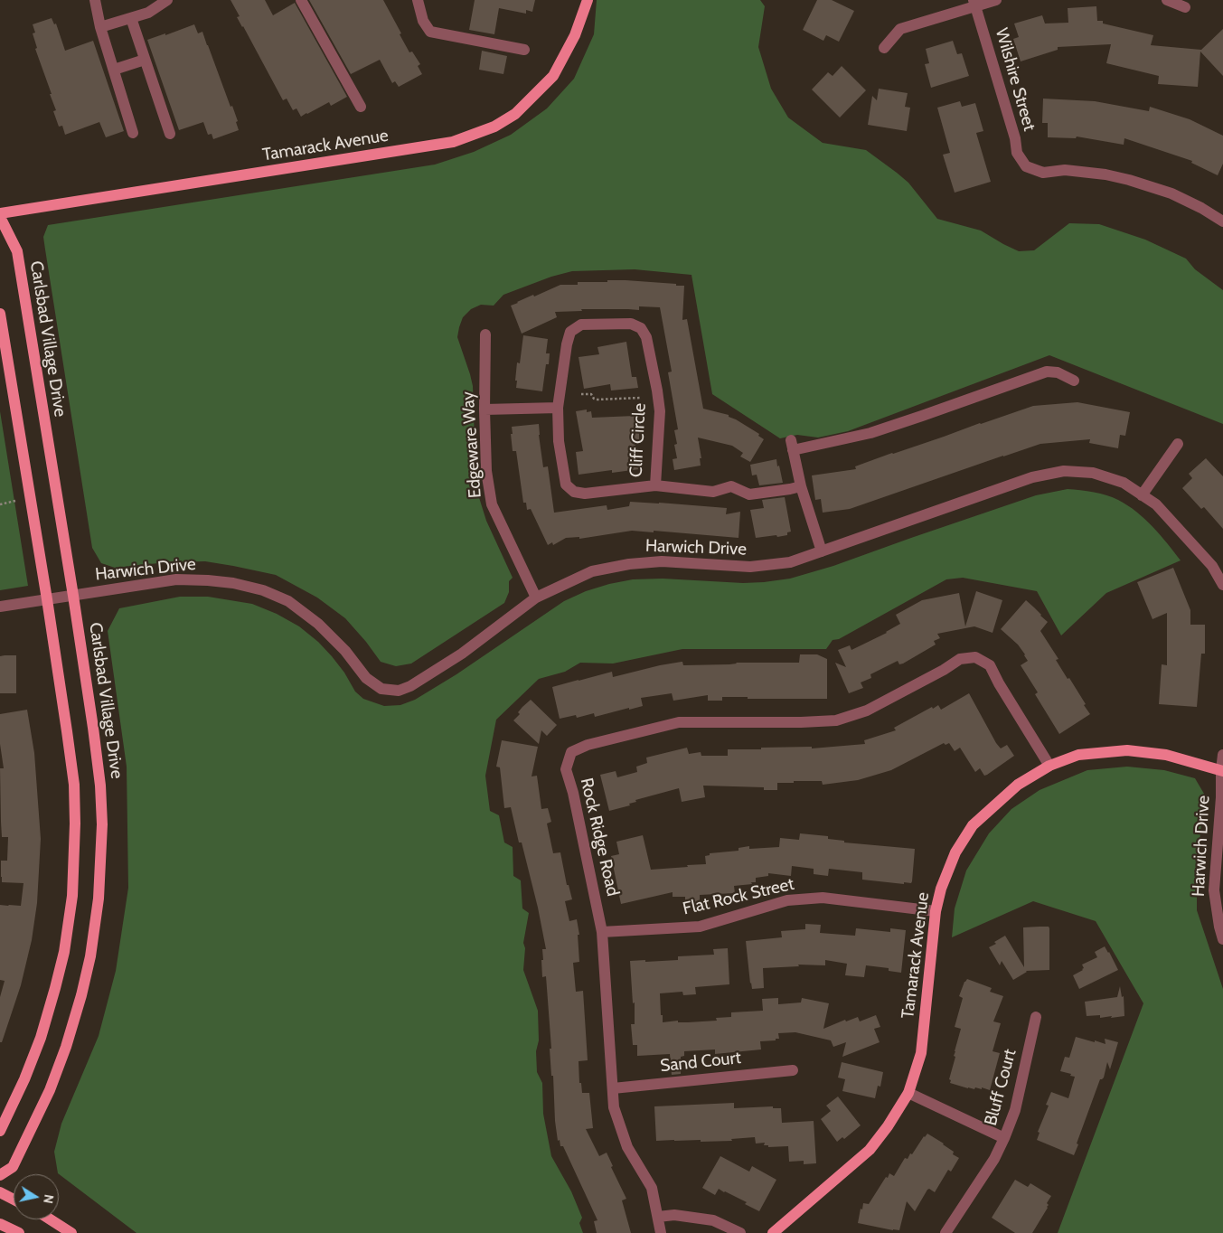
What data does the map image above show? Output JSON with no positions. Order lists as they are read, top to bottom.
{
  "streets": {
    "main road": ["Tamarack Avenue", "Carlsbad Village Drive"],
    "street": [
      "Wilshire Street",
      "Cliff Circle",
      "Edgeware Way",
      "Harwich Drive",
      "Rock Ridge Road",
      "Flat Rock Street",
      "Sand Court",
      "Bluff Court"
    ]
  },
  "crossings": [
    ["Tamarack Avenue", "Harwich Drive"],
    ["Tamarack Avenue", "Rock Ridge Road"],
    ["Tamarack Avenue", "Flat Rock Street"],
    ["Carlsbad Village Drive", "Harwich Drive"],
    ["Edgeware Way", "Harwich Drive"],
    ["Rock Ridge Road", "Flat Rock Street"],
    ["Rock Ridge Road", "Sand Court"]
  ],
  "north": "right"
}
